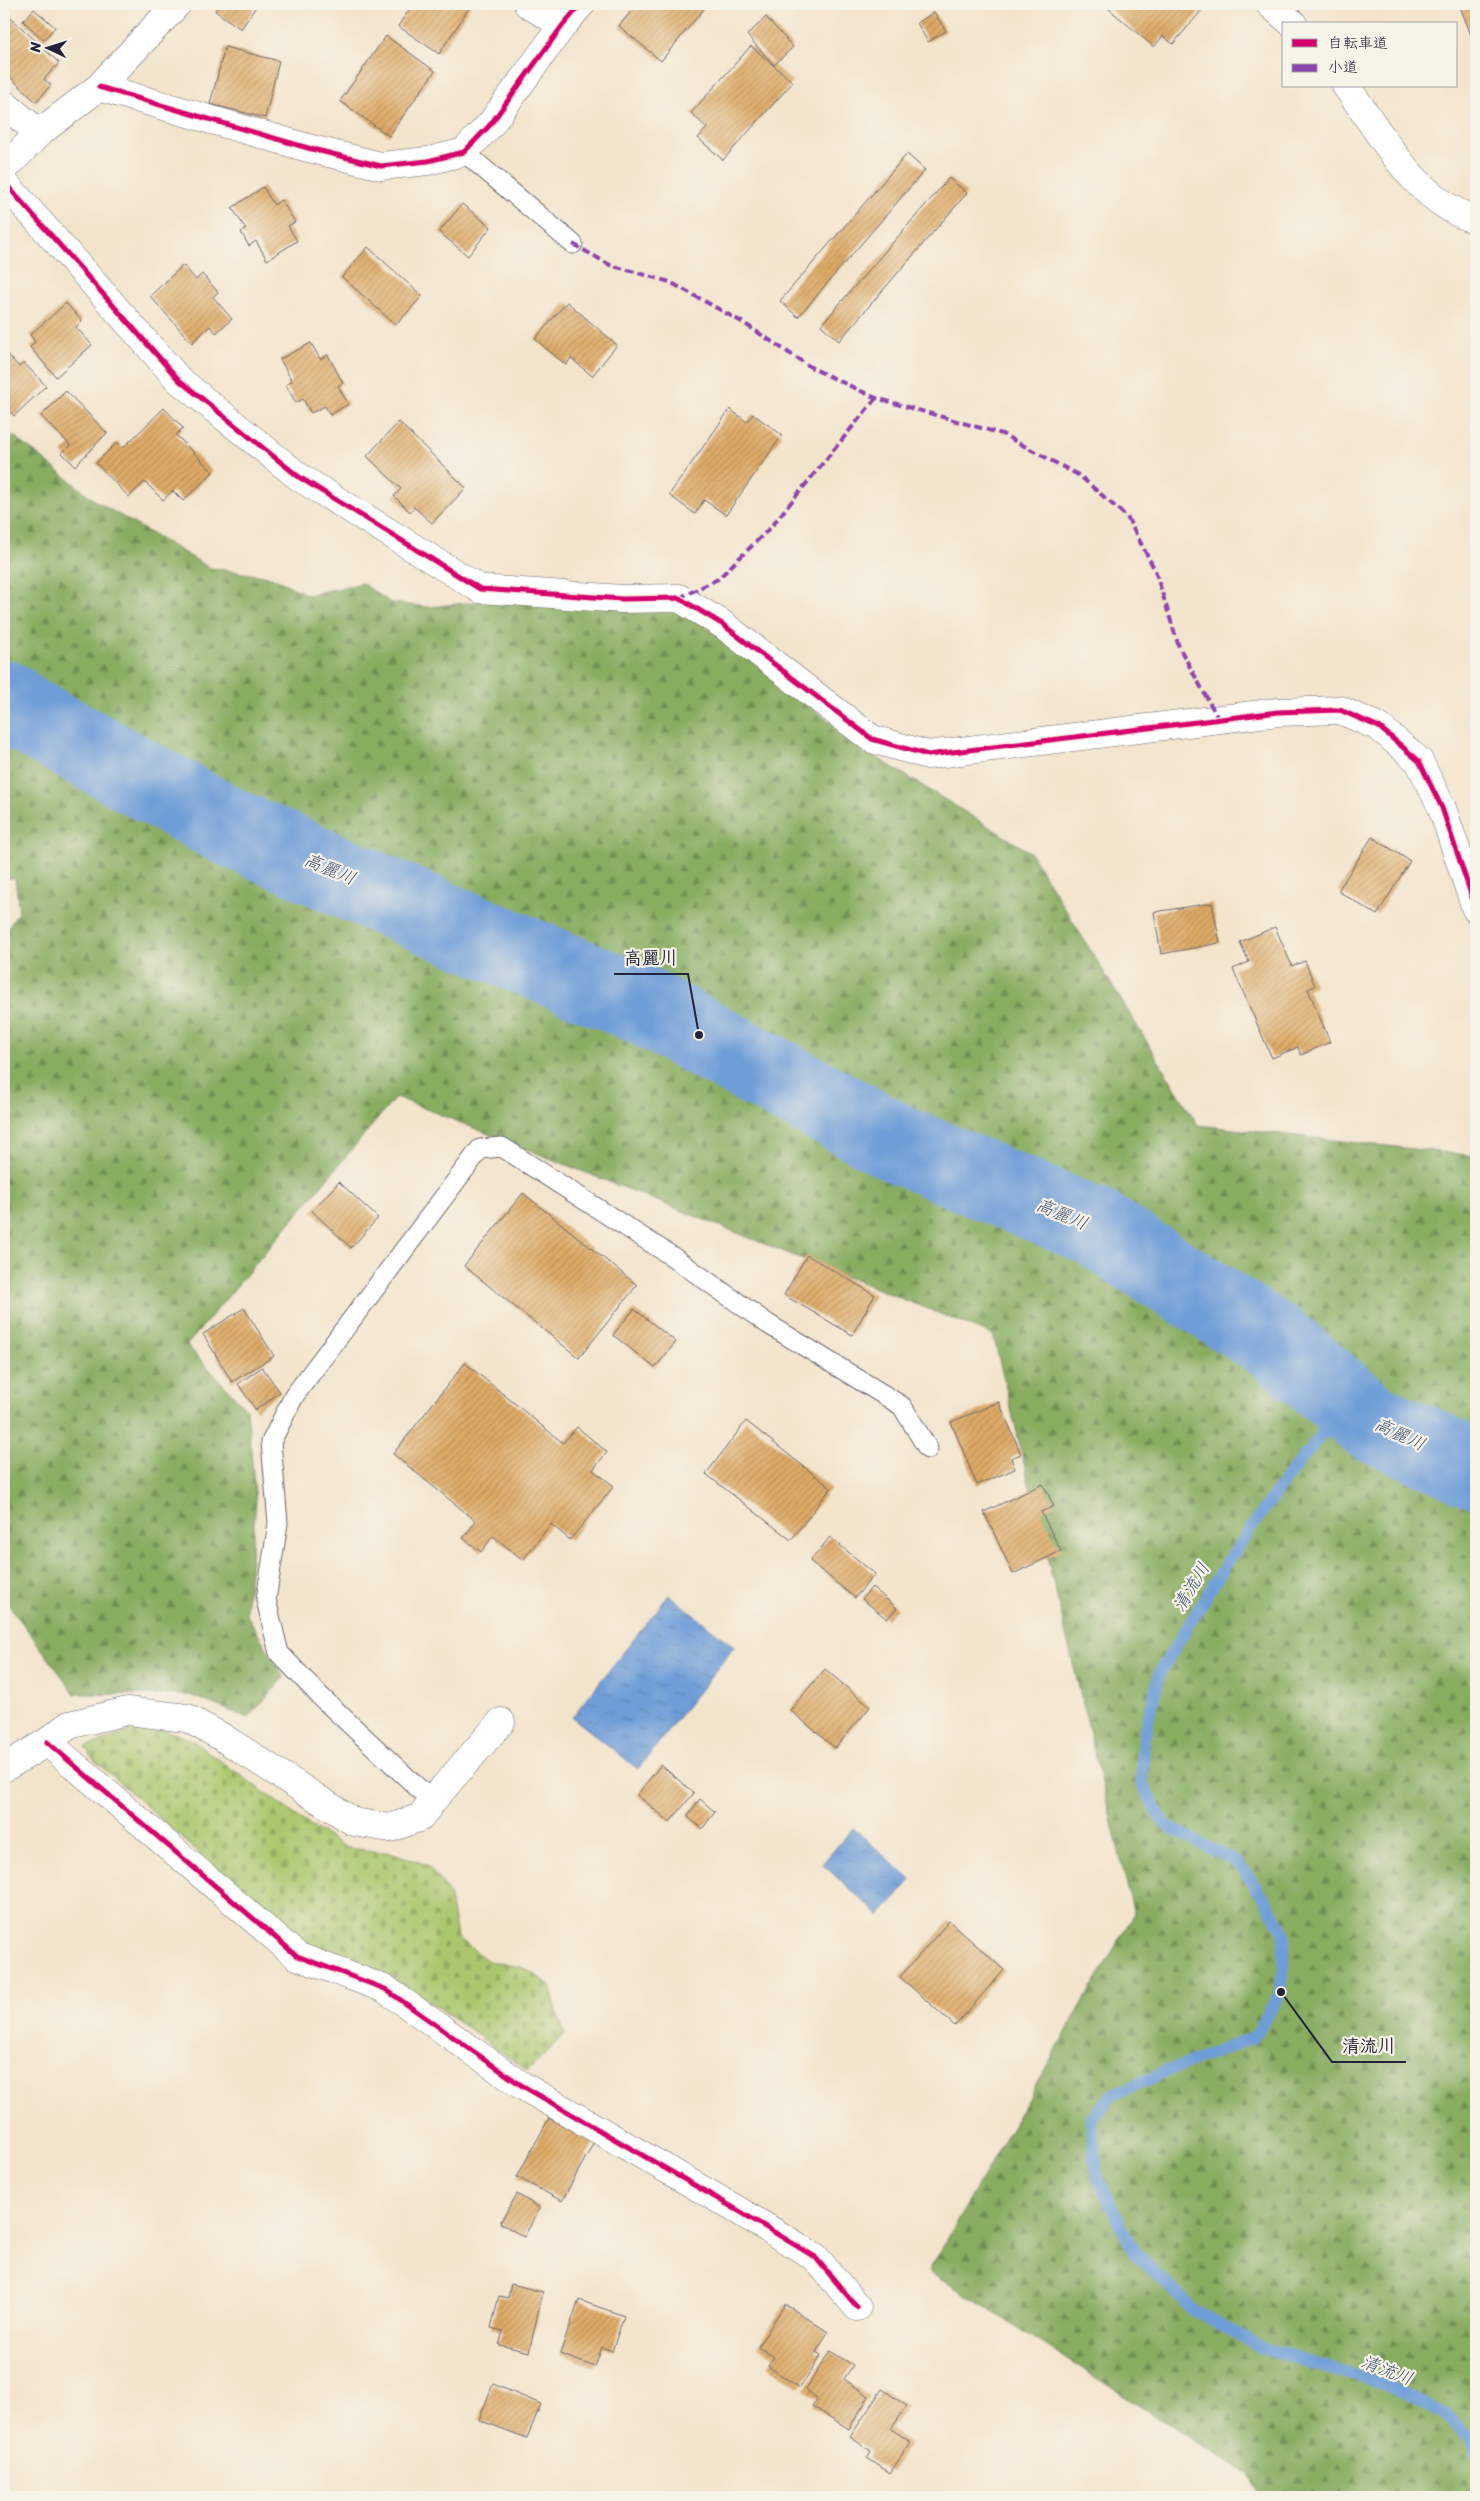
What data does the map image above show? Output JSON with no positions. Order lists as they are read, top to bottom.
{
  "water": ["高麗川", "清流川"],
  "places": ["高麗川", "清流川"],
  "legend": ["自転車道", "小道"],
  "north": "left"
}
